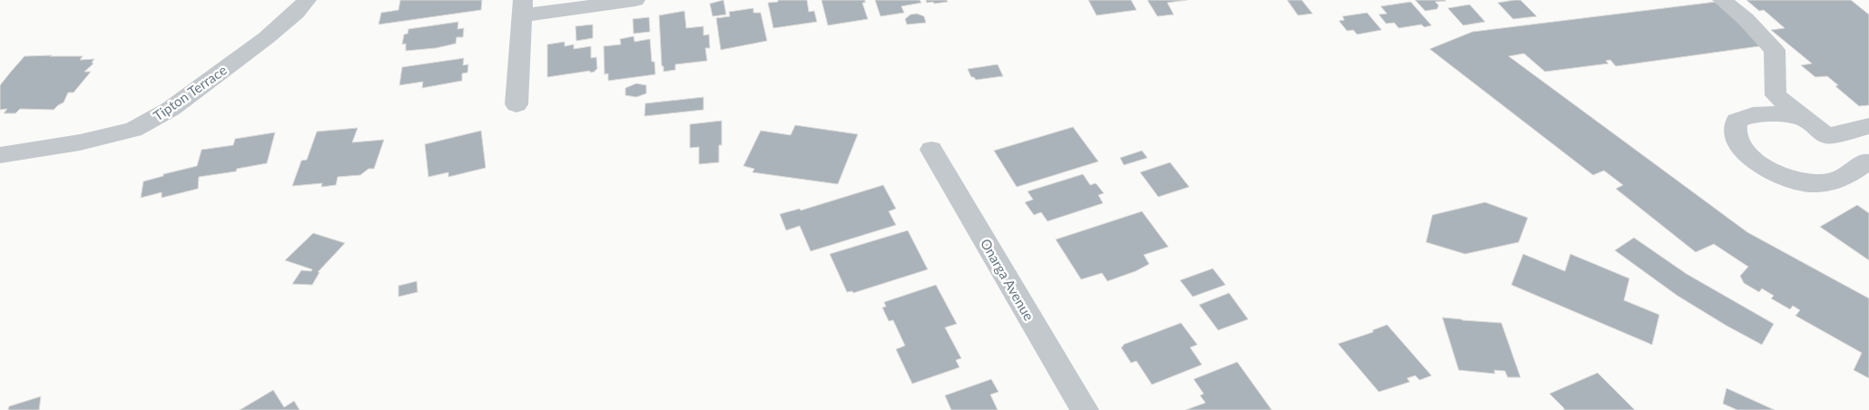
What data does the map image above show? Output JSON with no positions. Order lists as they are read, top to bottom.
{
  "streets": {
    "street": ["Tipton Terrace", "Onarga Avenue"]
  }
}
